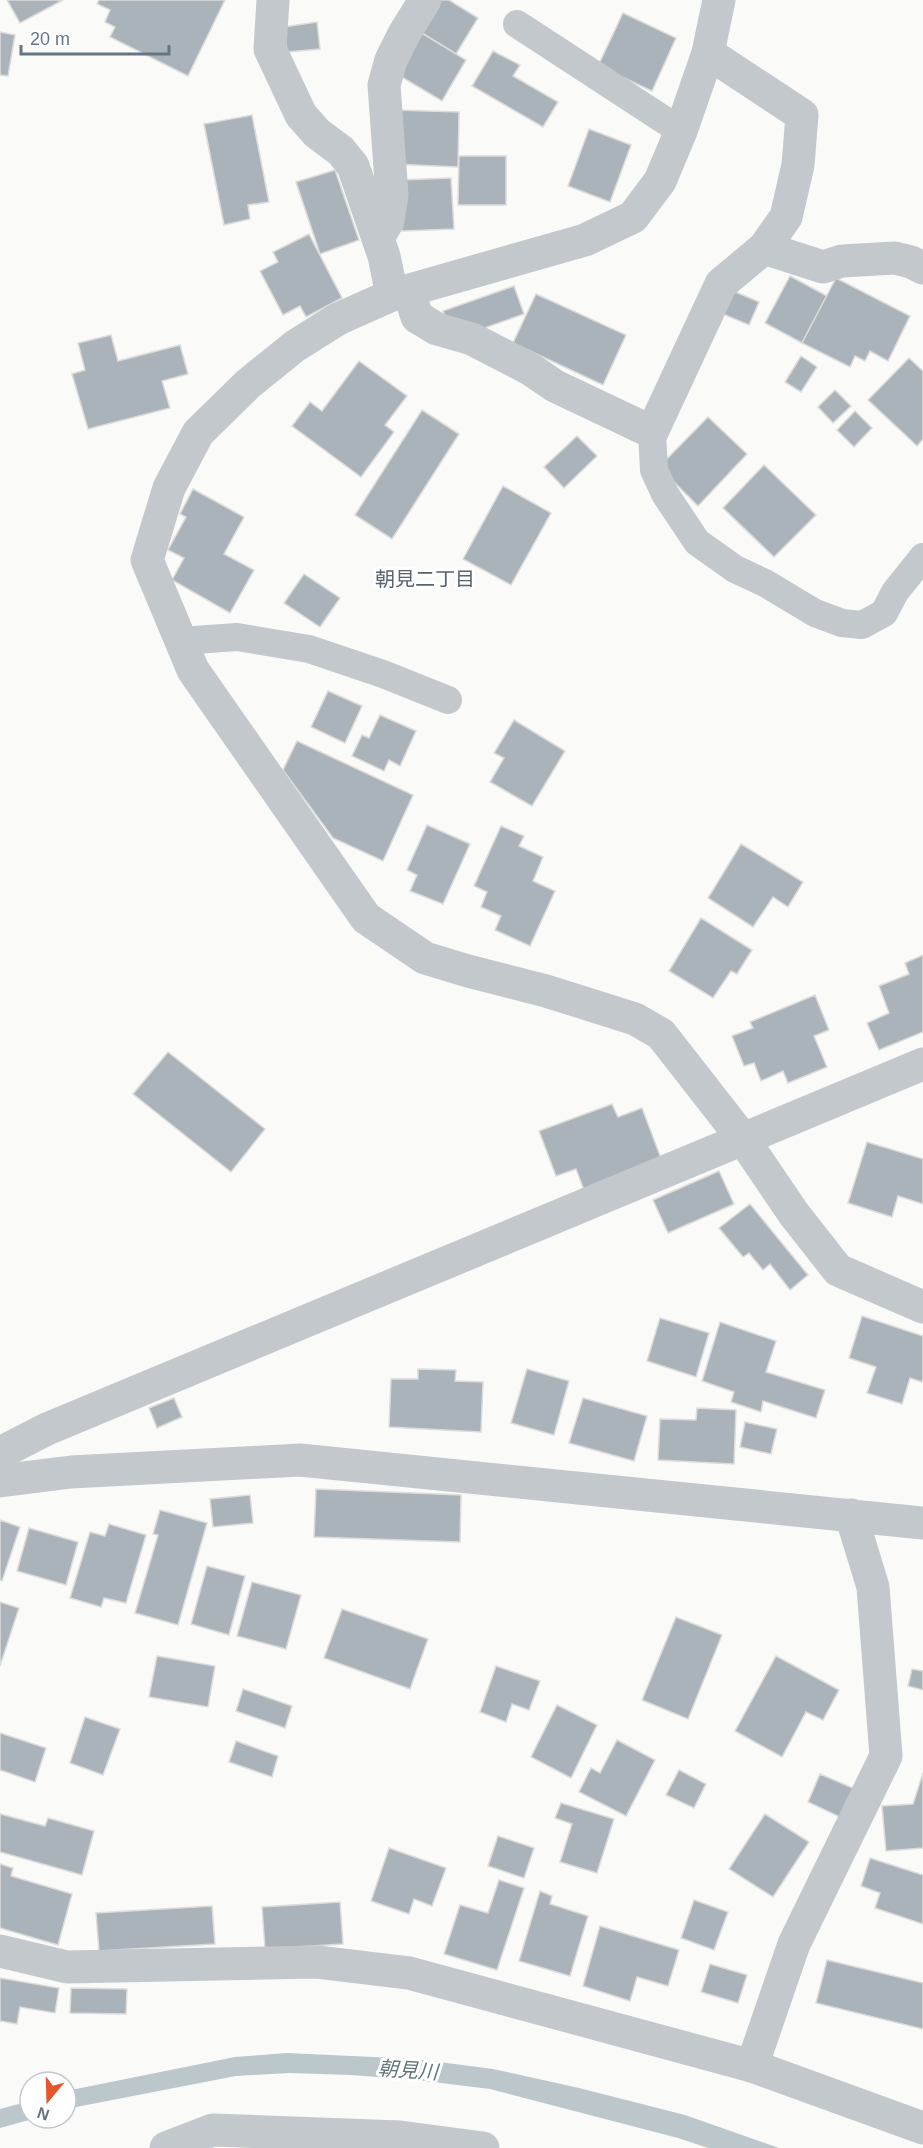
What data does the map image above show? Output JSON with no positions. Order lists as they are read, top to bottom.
{
  "districts": ["朝見二丁目"],
  "water": ["朝見川"],
  "scale_bar": "20 m",
  "north": "bottom"
}
